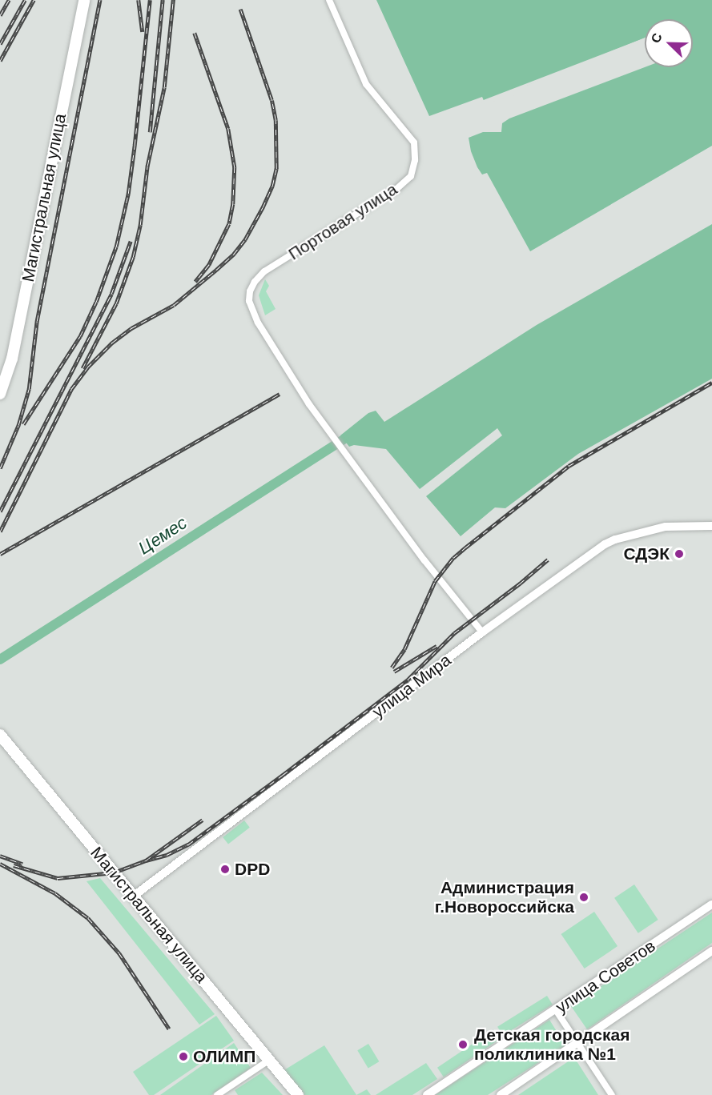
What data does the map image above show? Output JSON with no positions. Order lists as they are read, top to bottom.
{
  "streets": {
    "highway": ["Магистральная улица"],
    "street": ["Портовая улица", "улица Мира", "улица Советов"]
  },
  "crossings": [
    ["Магистральная улица", "улица Мира"],
    ["Портовая улица", "улица Мира"]
  ],
  "water": ["Цемес"],
  "places": [
    "СДЭК",
    "DPD",
    "Администрация г.Новороссийска",
    "Детская городская поликлиника №1",
    "ОЛИМП"
  ],
  "north": "top left"
}
